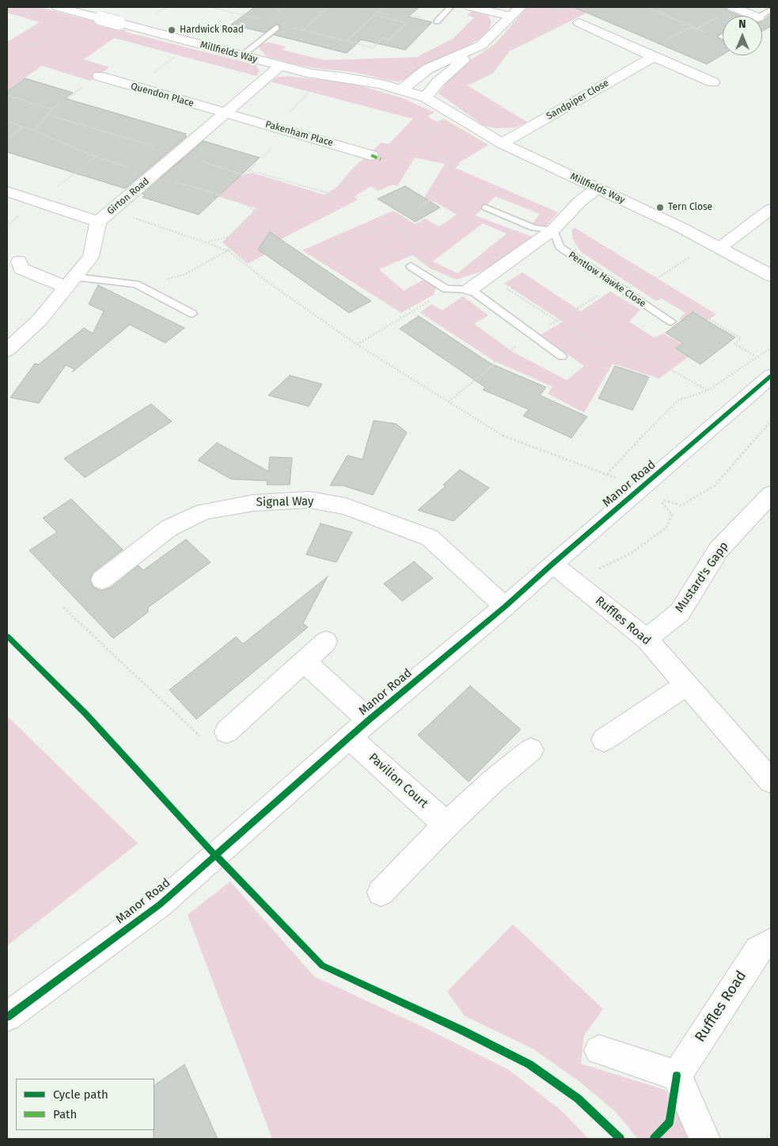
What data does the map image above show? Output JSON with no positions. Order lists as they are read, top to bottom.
{
  "streets": {
    "street": [
      "Millfields Way",
      "Quendon Place",
      "Sandpiper Close",
      "Pakenham Place",
      "Girton Road",
      "Manor Road",
      "Signal Way",
      "Mustard's Gapp",
      "Ruffles Road",
      "Pavilion Court"
    ],
    "lane": ["Pentlow Hawke Close"]
  },
  "crossings": [
    ["Millfields Way", "Sandpiper Close"],
    ["Millfields Way", "Girton Road"],
    ["Quendon Place", "Pakenham Place"],
    ["Quendon Place", "Girton Road"],
    ["Pakenham Place", "Girton Road"],
    ["Manor Road", "Signal Way"],
    ["Manor Road", "Ruffles Road"],
    ["Manor Road", "Pavilion Court"],
    ["Mustard's Gapp", "Ruffles Road"]
  ],
  "places": ["Hardwick Road", "Tern Close"],
  "legend": ["Cycle path", "Path"],
  "north": "top"
}
